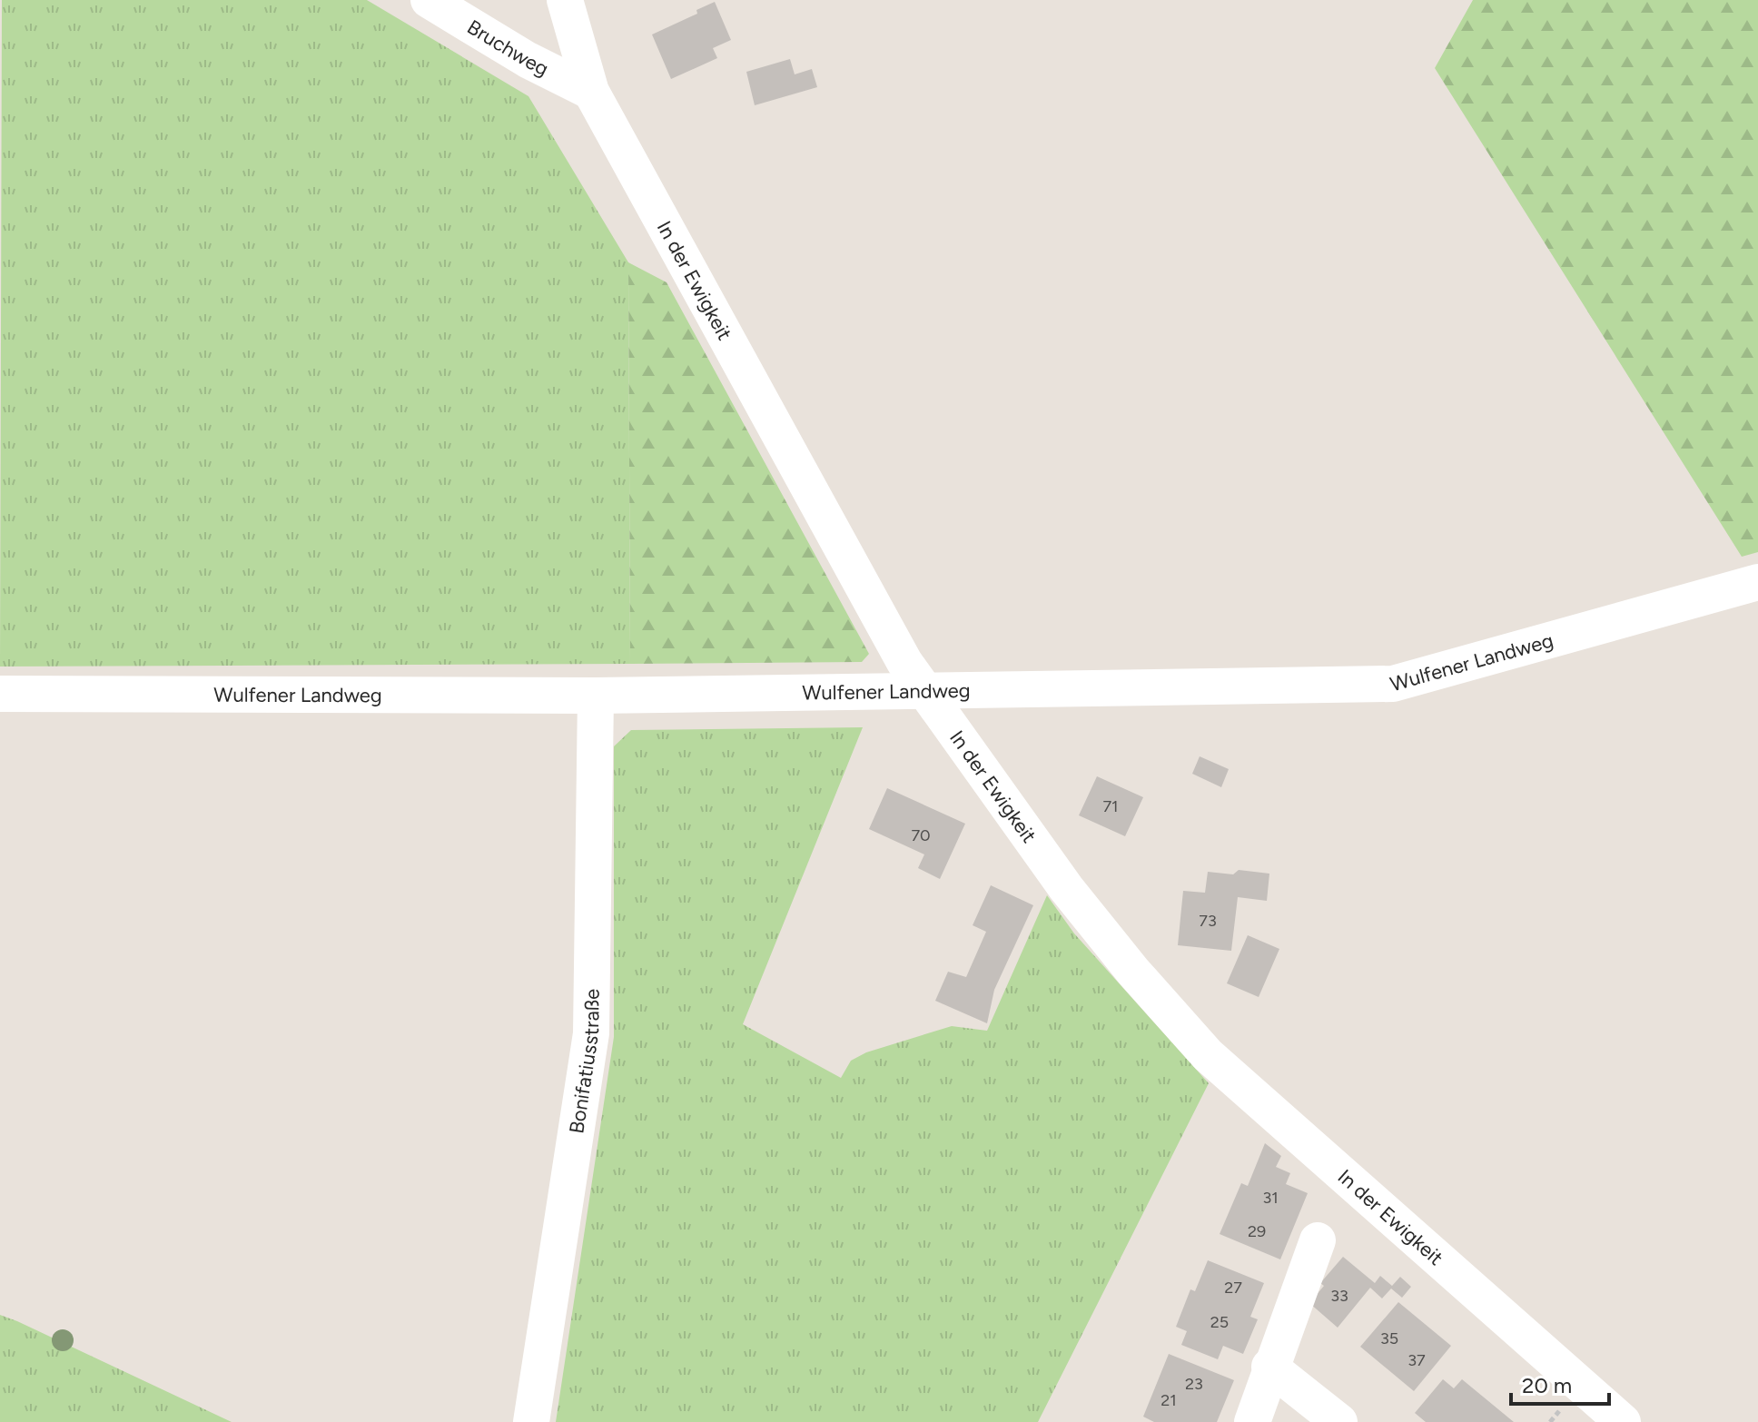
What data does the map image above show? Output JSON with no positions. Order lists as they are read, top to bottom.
{
  "streets": {
    "street": [
      "Bruchweg",
      "In der Ewigkeit",
      "Wulfener Landweg",
      "Bonifatiusstraße"
    ]
  },
  "crossings": [
    ["Bruchweg", "In der Ewigkeit"],
    ["In der Ewigkeit", "Wulfener Landweg"],
    ["Wulfener Landweg", "Bonifatiusstraße"]
  ],
  "house_numbers": [
    "71",
    "70",
    "73",
    "31",
    "29",
    "27",
    "33",
    "25",
    "35",
    "37",
    "23",
    "21"
  ],
  "scale_bar": "20 m"
}
